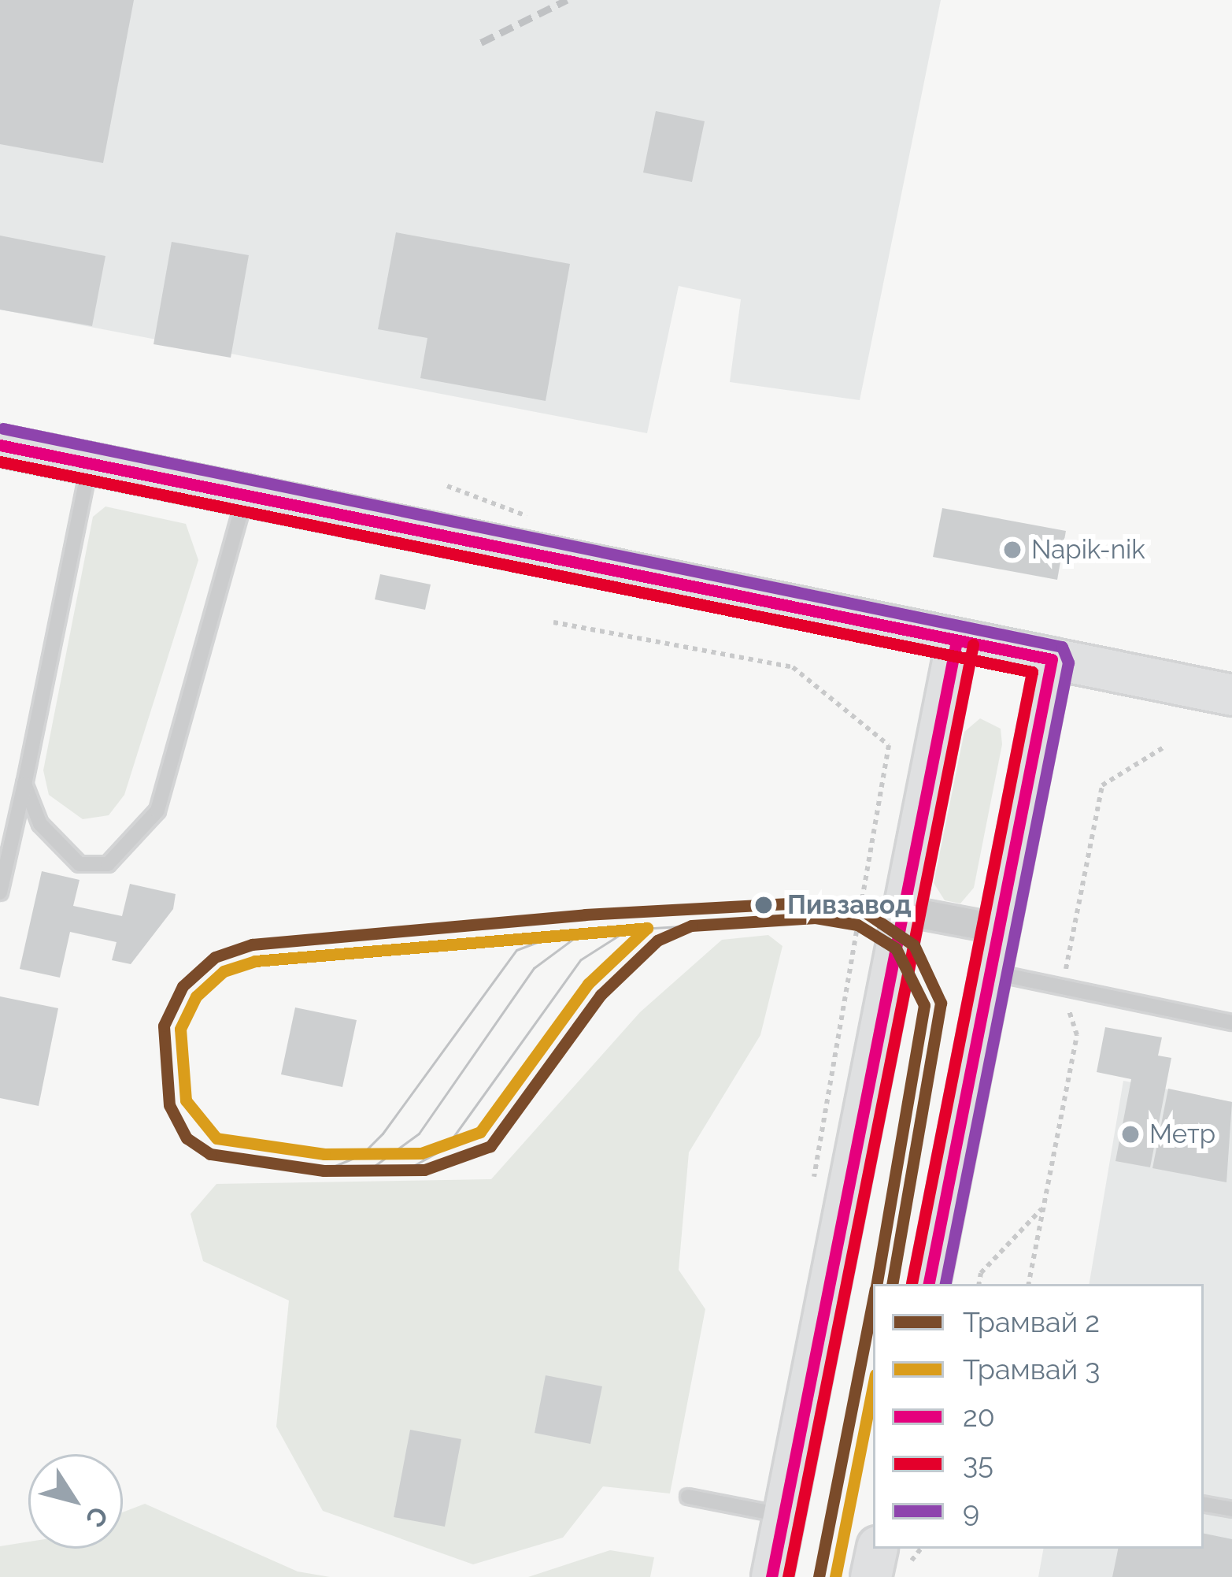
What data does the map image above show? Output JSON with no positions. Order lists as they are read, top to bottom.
{
  "places": ["Napik-nik", "Пивзавод", "Метр"],
  "lines": [
    "transit line 9",
    "transit line 20",
    "transit line 35",
    "tram line 2",
    "tram line 3"
  ],
  "legend": [
    "Трамвай 2",
    "Трамвай 3",
    "20",
    "35",
    "9"
  ],
  "north": "bottom right"
}
